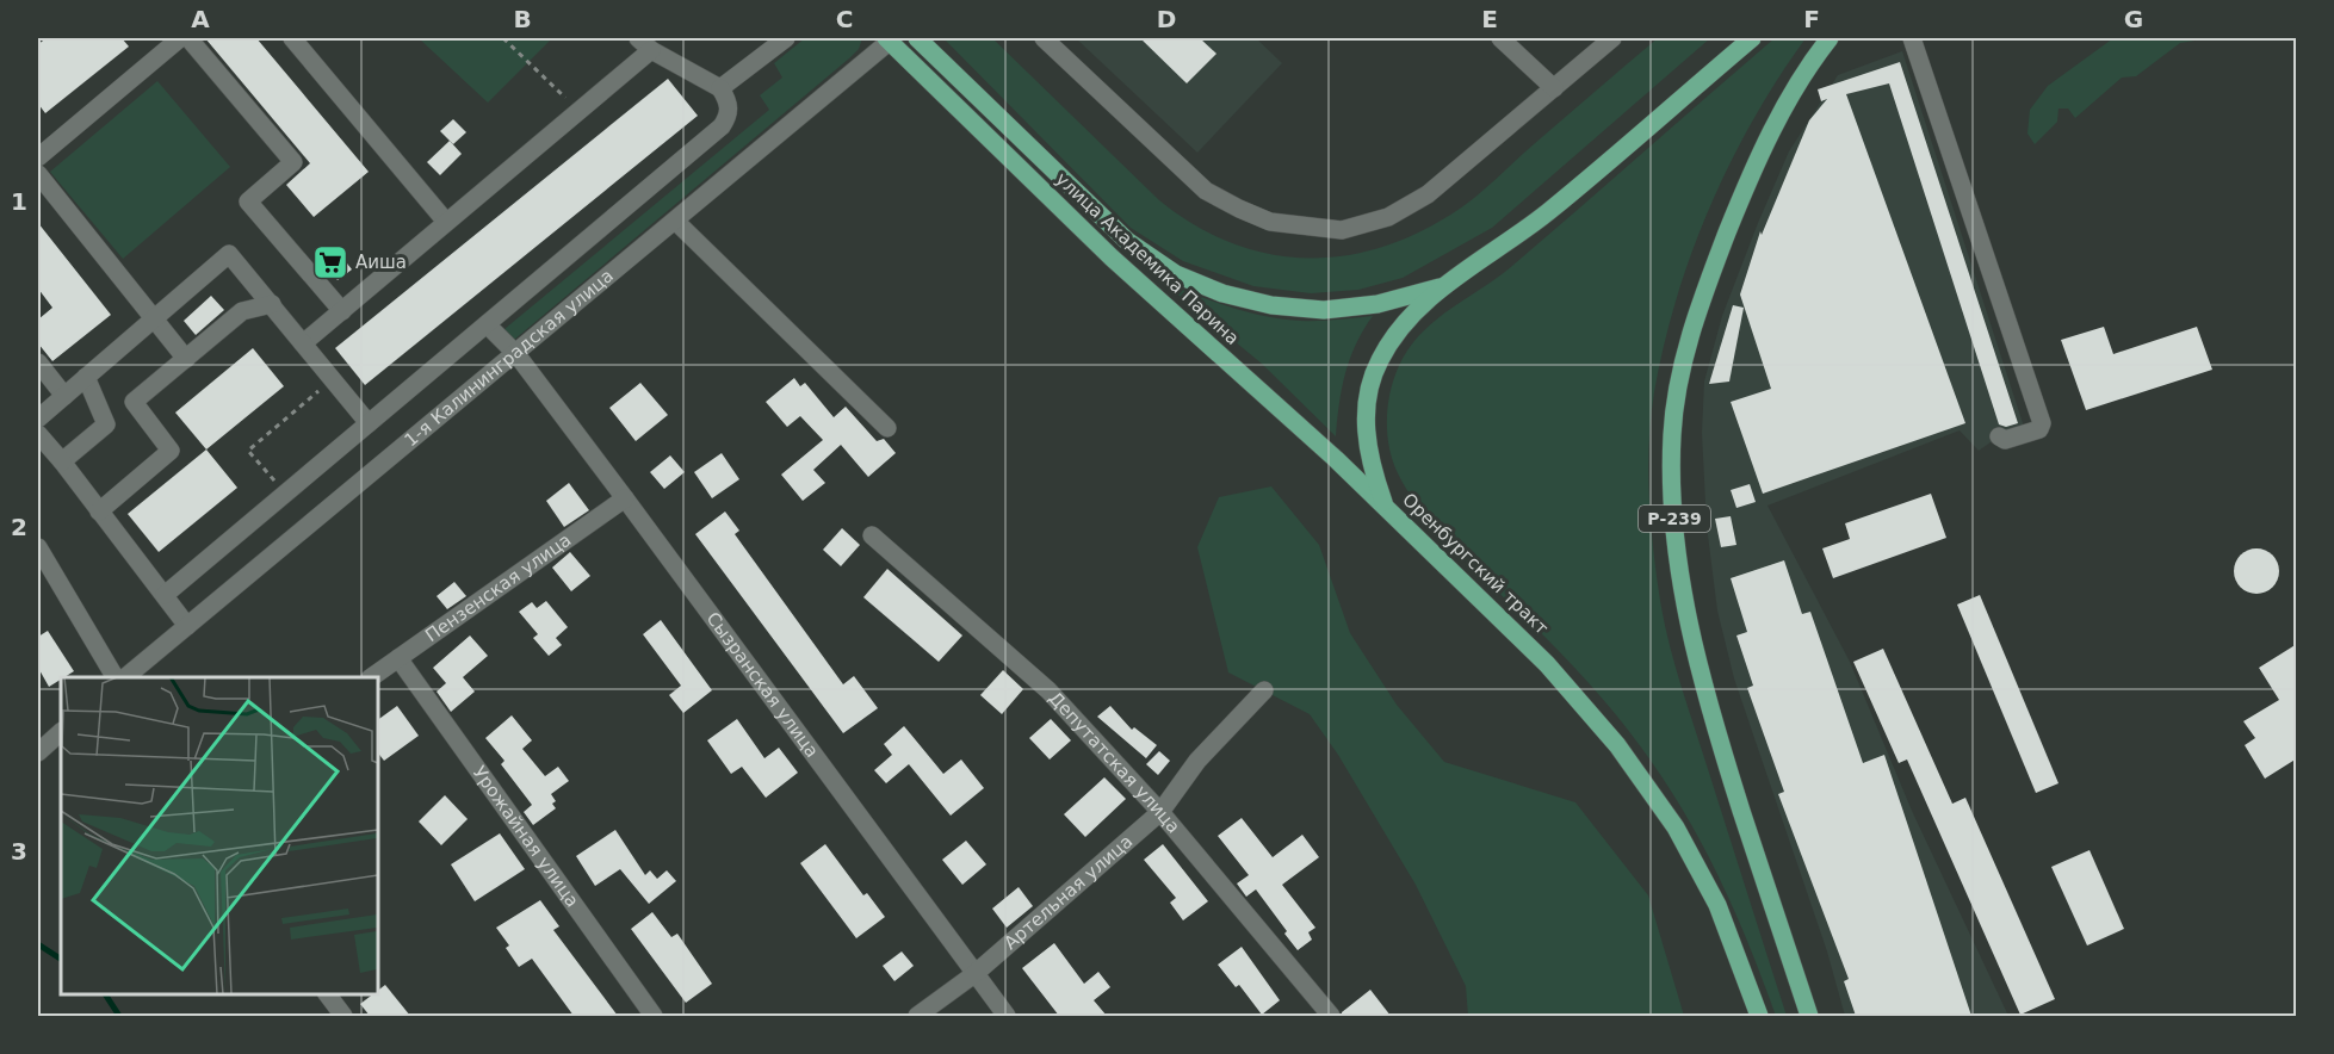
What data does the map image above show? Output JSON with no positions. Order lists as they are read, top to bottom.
{
  "streets": {
    "main road": ["улица Академика Парина", "Р-239", "Оренбургский тракт"],
    "street": [
      "1-я Калининградская улица",
      "Пензенская улица",
      "Сызранская улица",
      "Депутатская улица",
      "Урожайная улица",
      "Артельная улица"
    ]
  },
  "crossings": [
    ["улица Академика Парина", "1-я Калининградская улица"],
    ["улица Академика Парина", "Оренбургский тракт"],
    ["1-я Калининградская улица", "Сызранская улица"],
    ["Пензенская улица", "Сызранская улица"],
    ["Пензенская улица", "Урожайная улица"],
    ["Сызранская улица", "Артельная улица"],
    ["Депутатская улица", "Артельная улица"]
  ],
  "places": {
    "supermarket": ["Аиша"]
  },
  "grid": {
    "columns": [
      "A",
      "B",
      "C",
      "D",
      "E",
      "F",
      "G"
    ],
    "rows": ["1", "2", "3"]
  }
}
